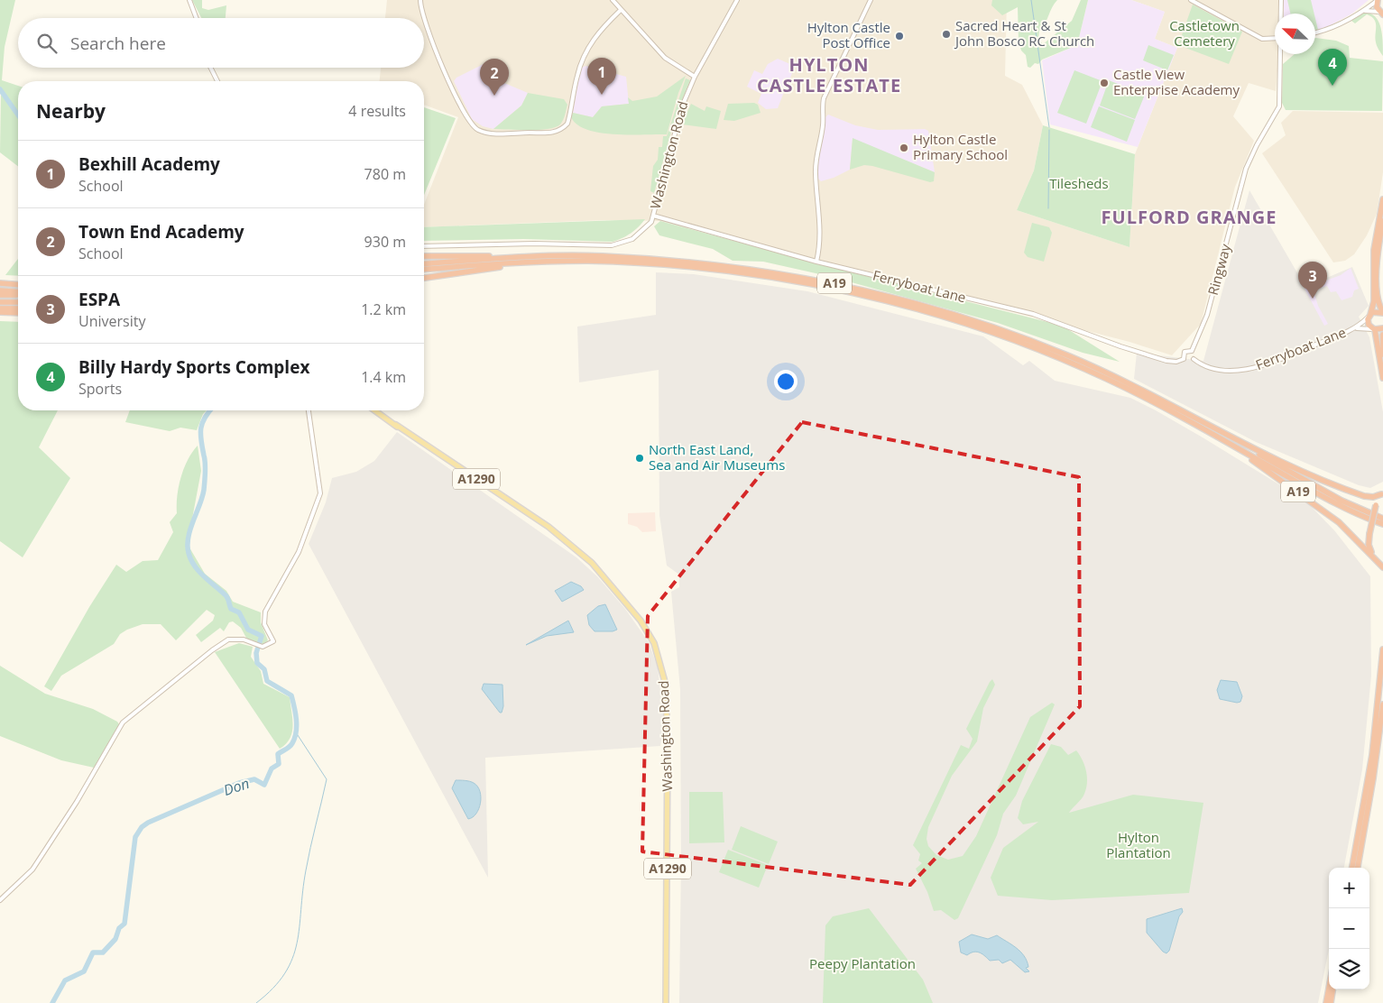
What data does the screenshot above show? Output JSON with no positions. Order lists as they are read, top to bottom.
{
  "streets": {
    "highway": ["A19"],
    "main road": ["Washington Road", "A1290"],
    "street": ["Ringway", "Ferryboat Lane"]
  },
  "crossings": [
    ["Washington Road", "Ferryboat Lane"],
    ["Ringway", "Ferryboat Lane"]
  ],
  "districts": ["HYLTON CASTLE ESTATE", "FULFORD GRANGE"],
  "water": ["Don"],
  "parks": [
    "Castletown Cemetery",
    "Tilesheds",
    "Hylton Plantation",
    "Peepy Plantation"
  ],
  "places": [
    "Sacred Heart & St John Bosco RC Church",
    "Hylton Castle Post Office",
    "Castle View Enterprise Academy",
    "Hylton Castle Primary School",
    "North East Land, Sea and Air Museums"
  ],
  "north": "top left",
  "page": {
    "search": "Search here",
    "pins": [
      "4",
      "1",
      "2",
      "3"
    ],
    "heading": ["Nearby", "4 results"],
    "list": [
      {
        "mark": "1",
        "name": "Bexhill Academy",
        "note": "School",
        "value": "780 m"
      },
      {
        "mark": "2",
        "name": "Town End Academy",
        "note": "School",
        "value": "930 m"
      },
      {
        "mark": "3",
        "name": "ESPA",
        "note": "University",
        "value": "1.2 km"
      },
      {
        "mark": "4",
        "name": "Billy Hardy Sports Complex",
        "note": "Sports",
        "value": "1.4 km"
      }
    ],
    "map_buttons": ["+", "−"]
  }
}
